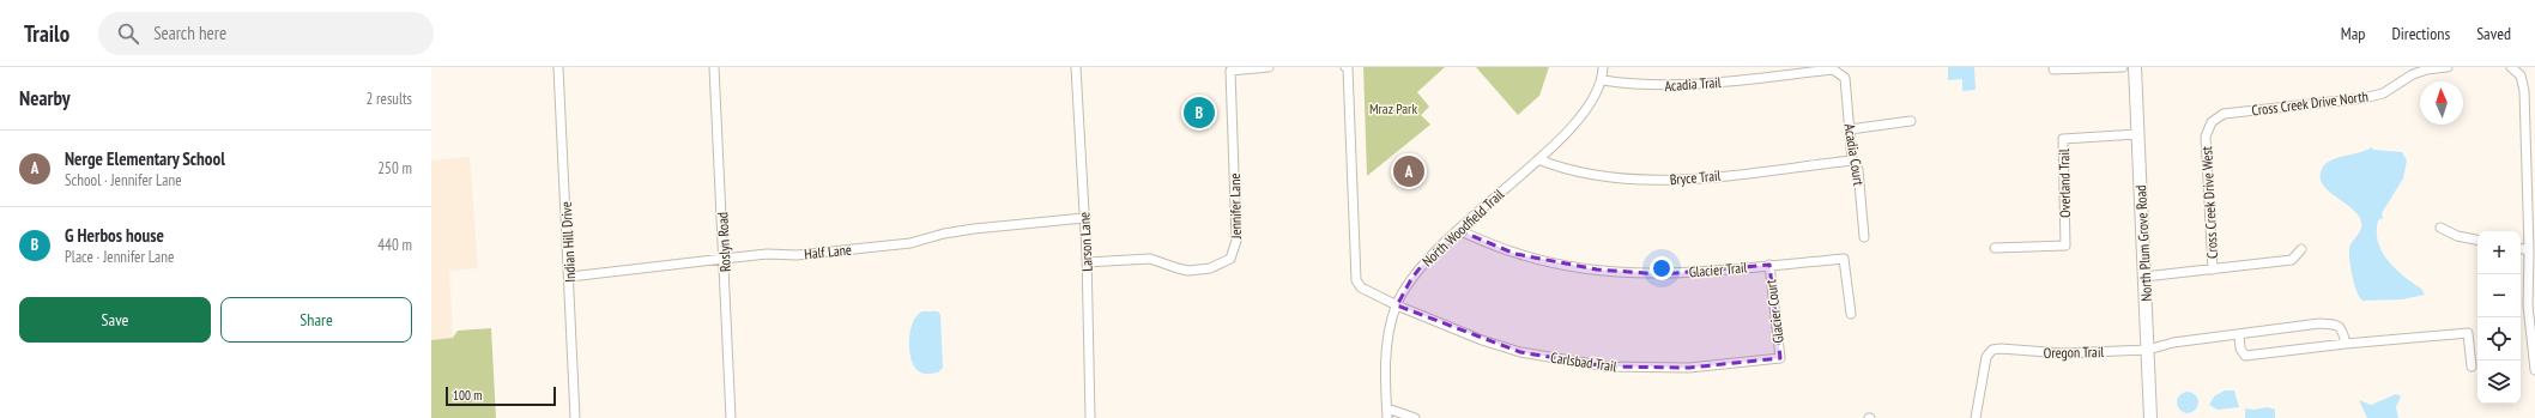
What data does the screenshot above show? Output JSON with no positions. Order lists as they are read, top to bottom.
{
  "streets": {
    "street": [
      "Acadia Trail",
      "Cross Creek Drive North",
      "Acadia Court",
      "Bryce Trail",
      "Overland Trail",
      "Cross Creek Drive West",
      "Jennifer Lane",
      "North Woodfield Trail",
      "Indian Hill Drive",
      "Roslyn Road",
      "Larson Lane",
      "North Plum Grove Road",
      "Half Lane",
      "Glacier Trail",
      "Glacier Court",
      "Oregon Trail",
      "Carlsbad Trail"
    ]
  },
  "crossings": [
    ["Acadia Trail", "Acadia Court"],
    ["Acadia Trail", "North Woodfield Trail"],
    ["Cross Creek Drive North", "Cross Creek Drive West"],
    ["Acadia Court", "Bryce Trail"],
    ["Bryce Trail", "North Woodfield Trail"],
    ["Overland Trail", "North Plum Grove Road"],
    ["Jennifer Lane", "Larson Lane"],
    ["North Woodfield Trail", "Glacier Trail"],
    ["North Woodfield Trail", "Carlsbad Trail"],
    ["Indian Hill Drive", "Half Lane"],
    ["Roslyn Road", "Half Lane"],
    ["Larson Lane", "Half Lane"],
    ["North Plum Grove Road", "Oregon Trail"],
    ["Glacier Trail", "Glacier Court"],
    ["Glacier Court", "Carlsbad Trail"]
  ],
  "parks": ["Mraz Park"],
  "scale_bar": "100 m",
  "north": "top",
  "page": {
    "header": "Trailo",
    "search": "Search here",
    "nav": ["Map", "Directions", "Saved"],
    "heading": ["Nearby", "2 results"],
    "pins": ["B", "A"],
    "list": [
      {
        "mark": "A",
        "name": "Nerge Elementary School",
        "note": "School · Jennifer Lane",
        "value": "250 m"
      },
      {
        "mark": "B",
        "name": "G Herbos house",
        "note": "Place · Jennifer Lane",
        "value": "440 m"
      }
    ],
    "map_buttons": ["+", "−"],
    "buttons": ["Save", "Share"],
    "scale": "100 m"
  }
}
